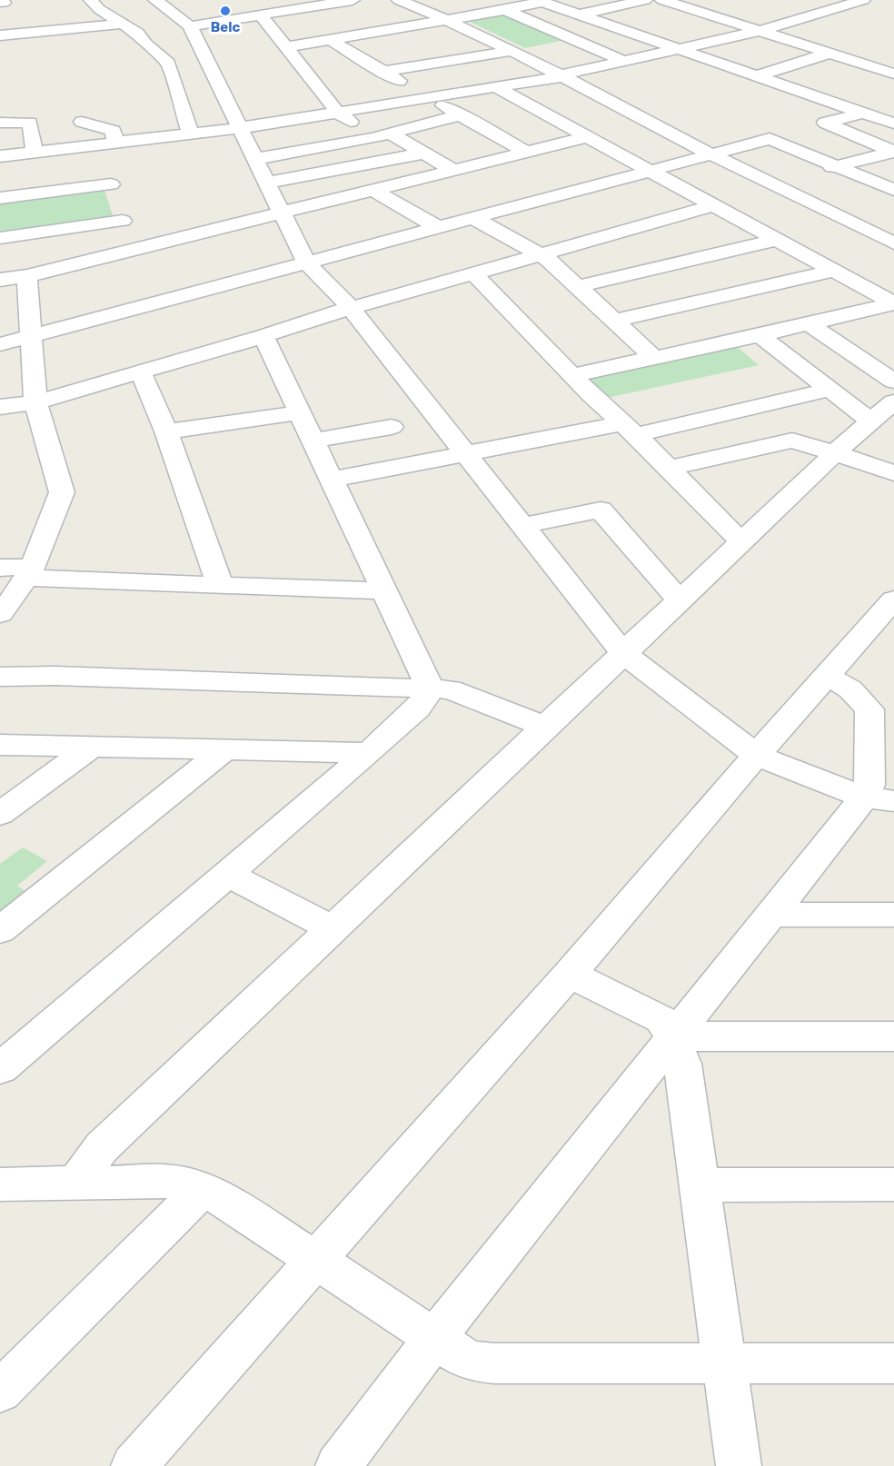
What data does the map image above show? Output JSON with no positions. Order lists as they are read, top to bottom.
{
  "places": ["Belc"]
}
